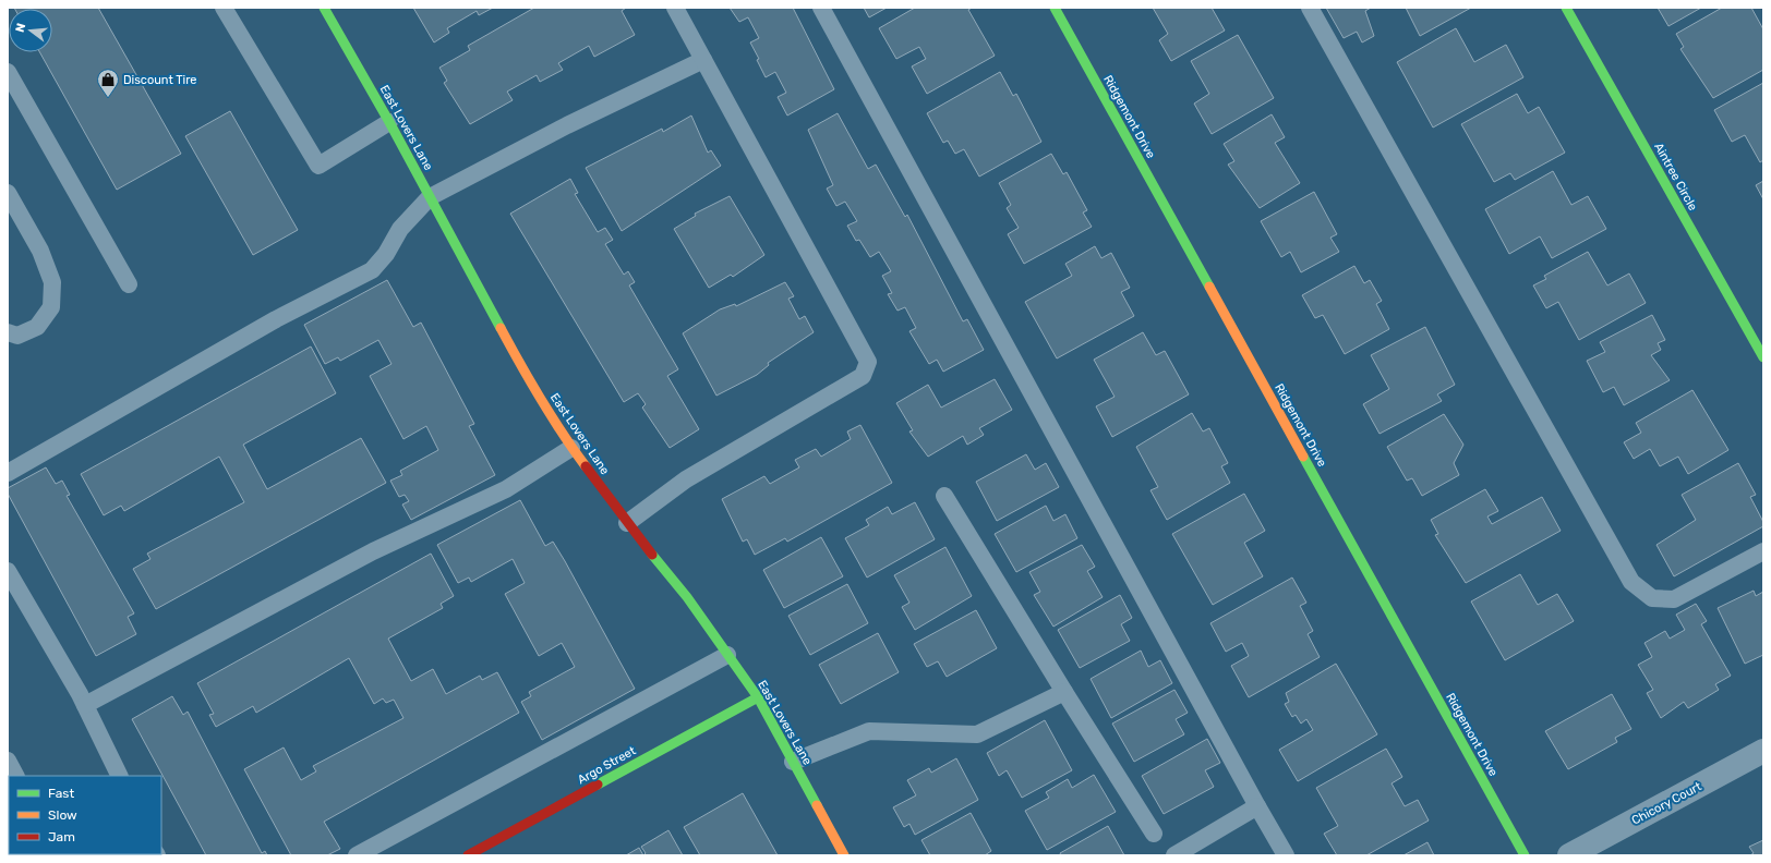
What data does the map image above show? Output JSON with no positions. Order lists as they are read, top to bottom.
{
  "streets": {
    "street": [
      "Ridgemont Drive",
      "East Lovers Lane",
      "Aintree Circle",
      "Argo Street",
      "Chicory Court"
    ]
  },
  "crossings": [
    ["East Lovers Lane", "Argo Street"]
  ],
  "places": {
    "shop": ["Discount Tire"]
  },
  "legend": ["Fast", "Slow", "Jam"],
  "north": "left"
}
